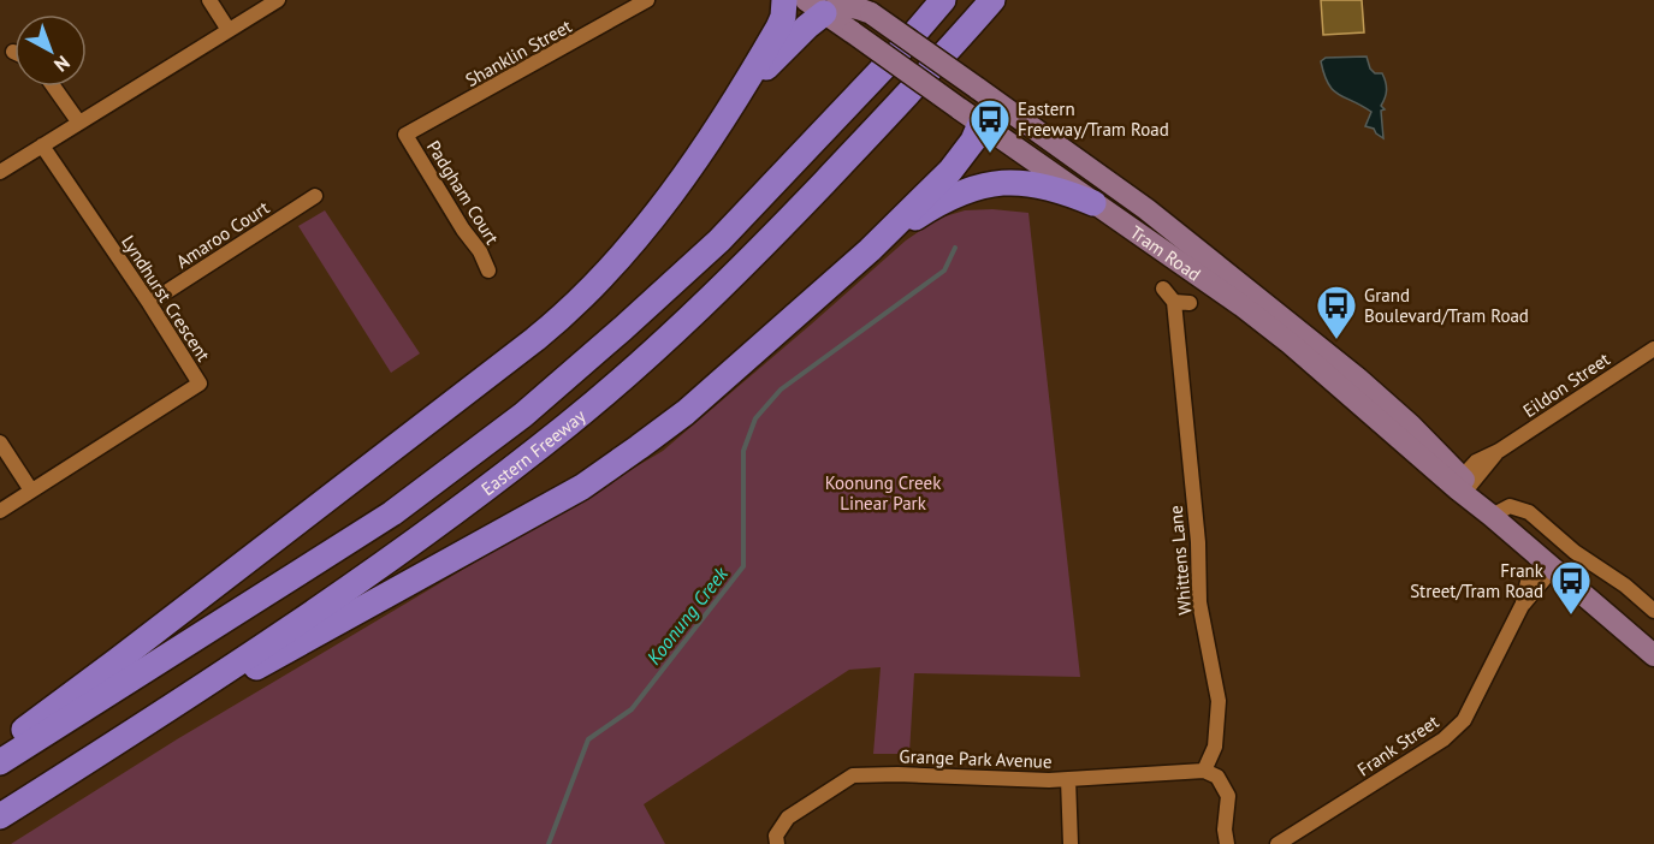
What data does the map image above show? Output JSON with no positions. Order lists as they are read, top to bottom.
{
  "streets": {
    "highway": ["Eastern Freeway"],
    "main road": ["Tram Road"],
    "street": [
      "Shanklin Street",
      "Padgham Court",
      "Amaroo Court",
      "Lyndhurst Crescent",
      "Eildon Street",
      "Whittens Lane",
      "Frank Street",
      "Grange Park Avenue"
    ]
  },
  "crossings": [
    ["Shanklin Street", "Padgham Court"],
    ["Amaroo Court", "Lyndhurst Crescent"],
    ["Tram Road", "Eildon Street"],
    ["Tram Road", "Frank Street"],
    ["Whittens Lane", "Grange Park Avenue"]
  ],
  "water": ["Koonung Creek"],
  "parks": ["Koonung Creek Linear Park"],
  "places": {
    "bus stop": ["Eastern Freeway/Tram Road", "Grand Boulevard/Tram Road", "Frank Street/Tram Road"]
  },
  "north": "bottom right"
}
